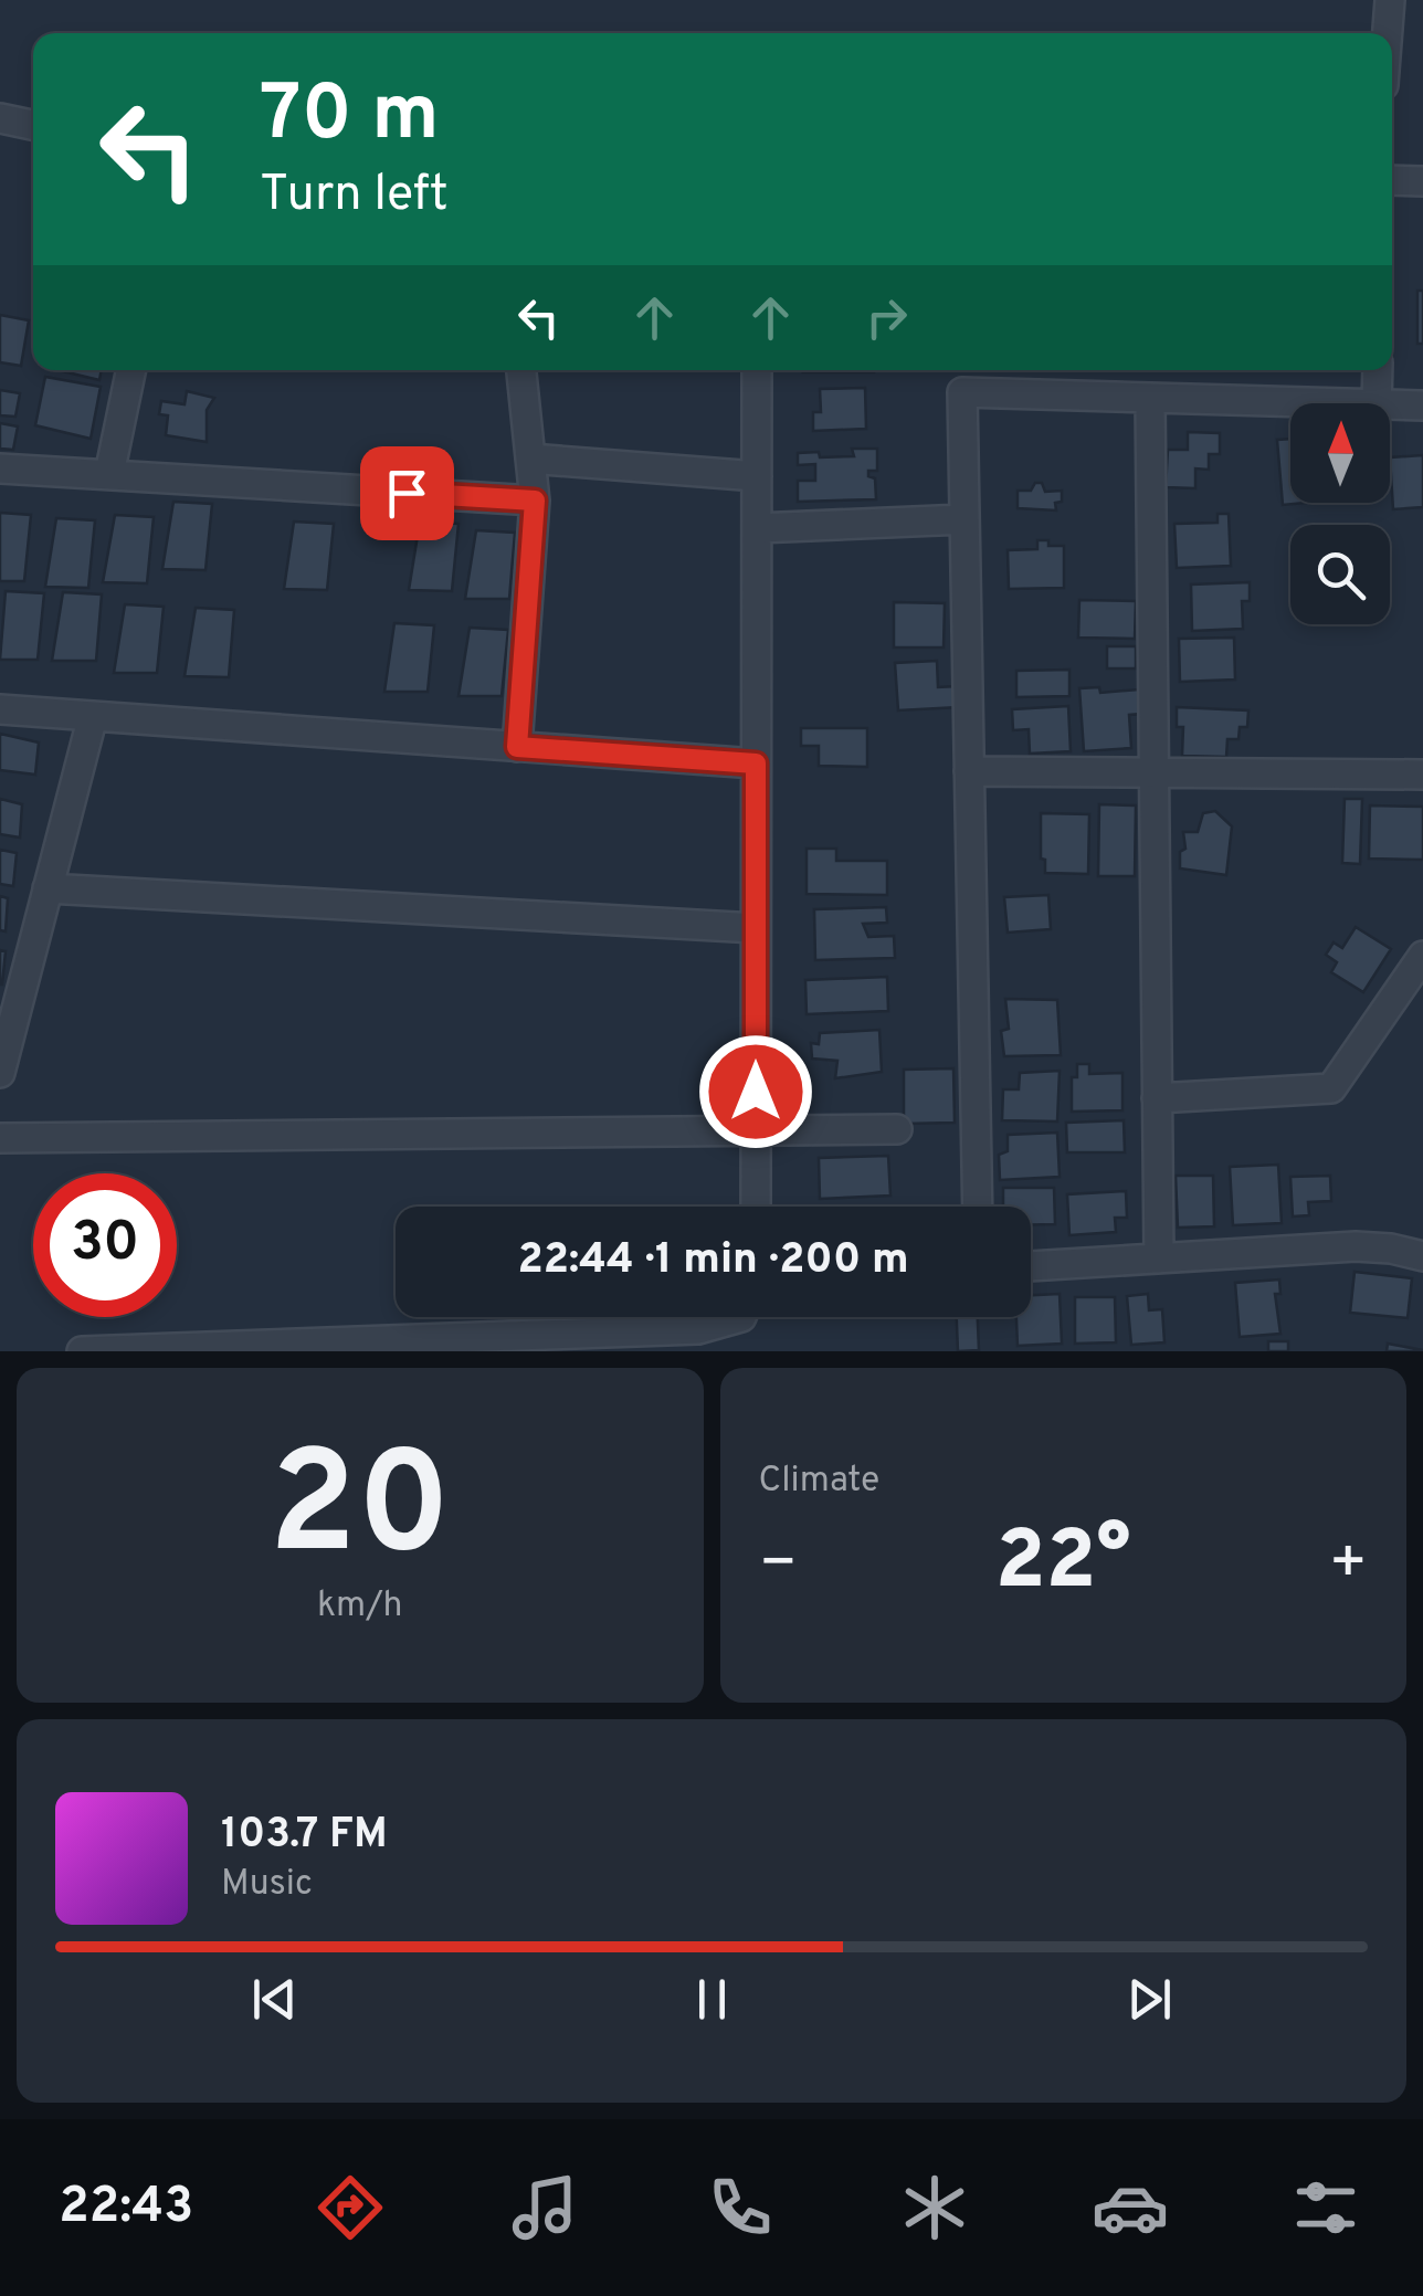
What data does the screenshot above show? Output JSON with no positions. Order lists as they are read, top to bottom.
{
  "north": "top",
  "page": {
    "turn": ["70 m", "Turn left"],
    "limit": "30",
    "trip": "22:44 · 1 min · 200 m",
    "tile": [
      ["20", "km/h"],
      "Climate"
    ],
    "heat": ["−", "22°", "+"],
    "song": ["103.7 FM", "Music"],
    "tabs": "22:43"
  }
}
